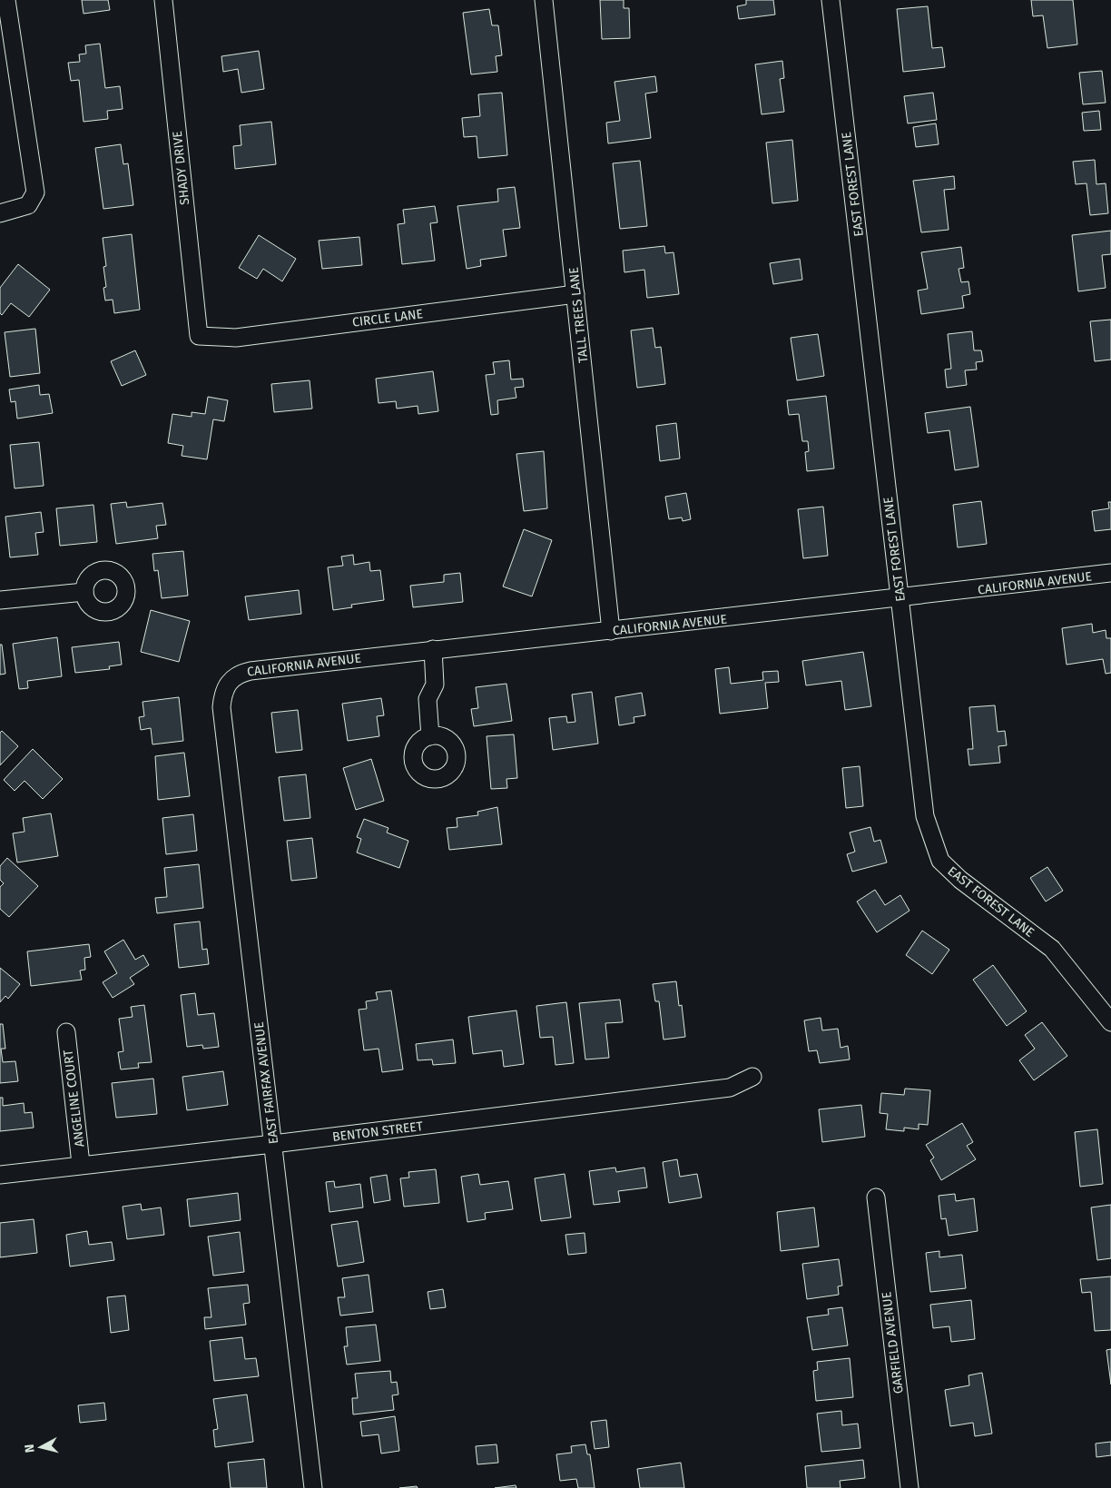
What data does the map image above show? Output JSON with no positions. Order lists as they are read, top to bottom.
{
  "streets": {
    "street": [
      "SHADY DRIVE",
      "EAST FOREST LANE",
      "TALL TREES LANE",
      "CIRCLE LANE",
      "CALIFORNIA AVENUE",
      "EAST FAIRFAX AVENUE",
      "ANGELINE COURT",
      "BENTON STREET",
      "GARFIELD AVENUE"
    ]
  },
  "crossings": [
    ["SHADY DRIVE", "CIRCLE LANE"],
    ["EAST FOREST LANE", "CALIFORNIA AVENUE"],
    ["TALL TREES LANE", "CIRCLE LANE"],
    ["TALL TREES LANE", "CALIFORNIA AVENUE"],
    ["CALIFORNIA AVENUE", "EAST FAIRFAX AVENUE"],
    ["EAST FAIRFAX AVENUE", "BENTON STREET"],
    ["ANGELINE COURT", "BENTON STREET"]
  ],
  "north": "left"
}
